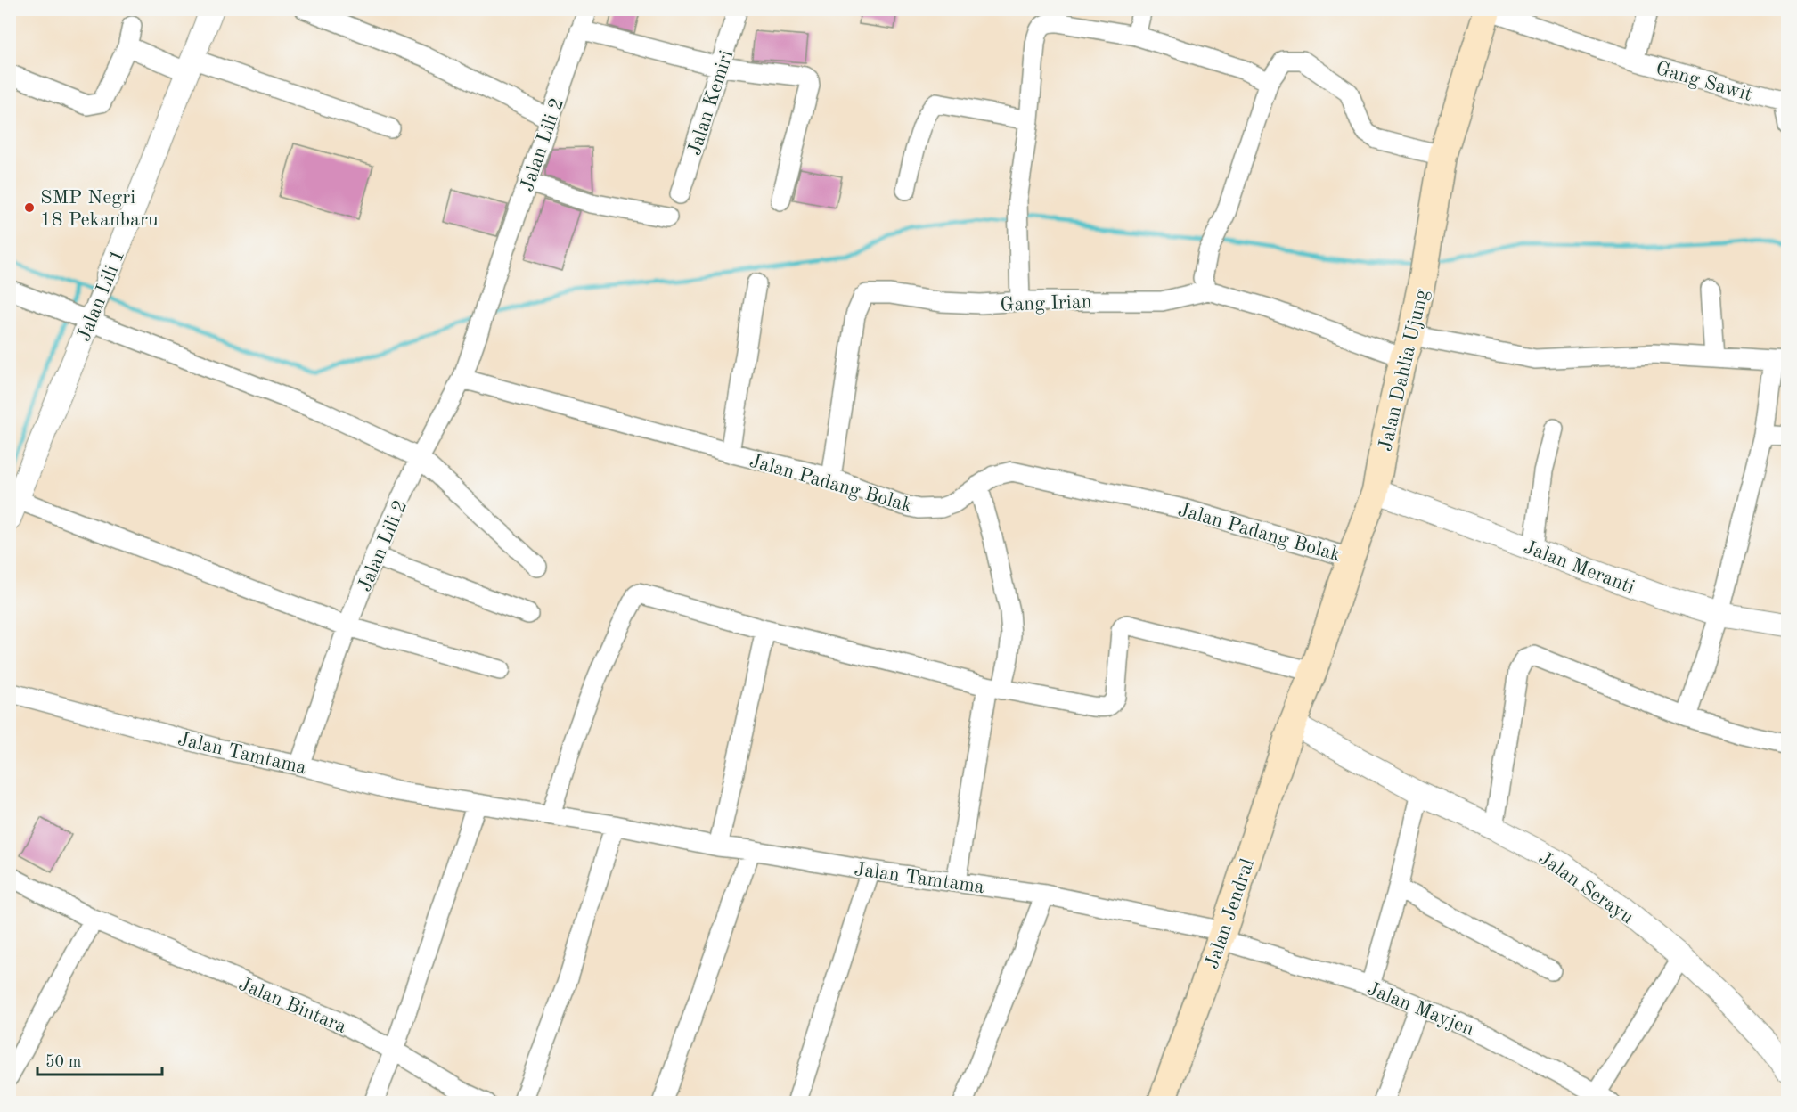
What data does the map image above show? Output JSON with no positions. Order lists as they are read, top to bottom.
{
  "streets": {
    "main road": ["Jalan Dahlia Ujung", "Jalan Jendral"],
    "street": [
      "Gang Sawit",
      "Jalan Kemiri",
      "Jalan Lili 2",
      "Jalan Lili 1",
      "Gang Irian",
      "Jalan Padang Bolak",
      "Jalan Meranti",
      "Jalan Tamtama",
      "Jalan Serayu",
      "Jalan Bintara",
      "Jalan Mayjen"
    ]
  },
  "crossings": [
    ["Gang Sawit", "Jalan Dahlia Ujung"],
    ["Jalan Lili 2", "Jalan Padang Bolak"],
    ["Jalan Lili 2", "Jalan Tamtama"],
    ["Gang Irian", "Jalan Dahlia Ujung"],
    ["Gang Irian", "Jalan Padang Bolak"],
    ["Jalan Dahlia Ujung", "Jalan Padang Bolak"],
    ["Jalan Dahlia Ujung", "Jalan Meranti"],
    ["Jalan Dahlia Ujung", "Jalan Serayu"],
    ["Jalan Dahlia Ujung", "Jalan Jendral"],
    ["Jalan Tamtama", "Jalan Jendral"],
    ["Jalan Tamtama", "Jalan Mayjen"],
    ["Jalan Serayu", "Jalan Jendral"],
    ["Jalan Jendral", "Jalan Mayjen"]
  ],
  "places": ["SMP Negri 18 Pekanbaru"],
  "scale_bar": "50 m"
}
